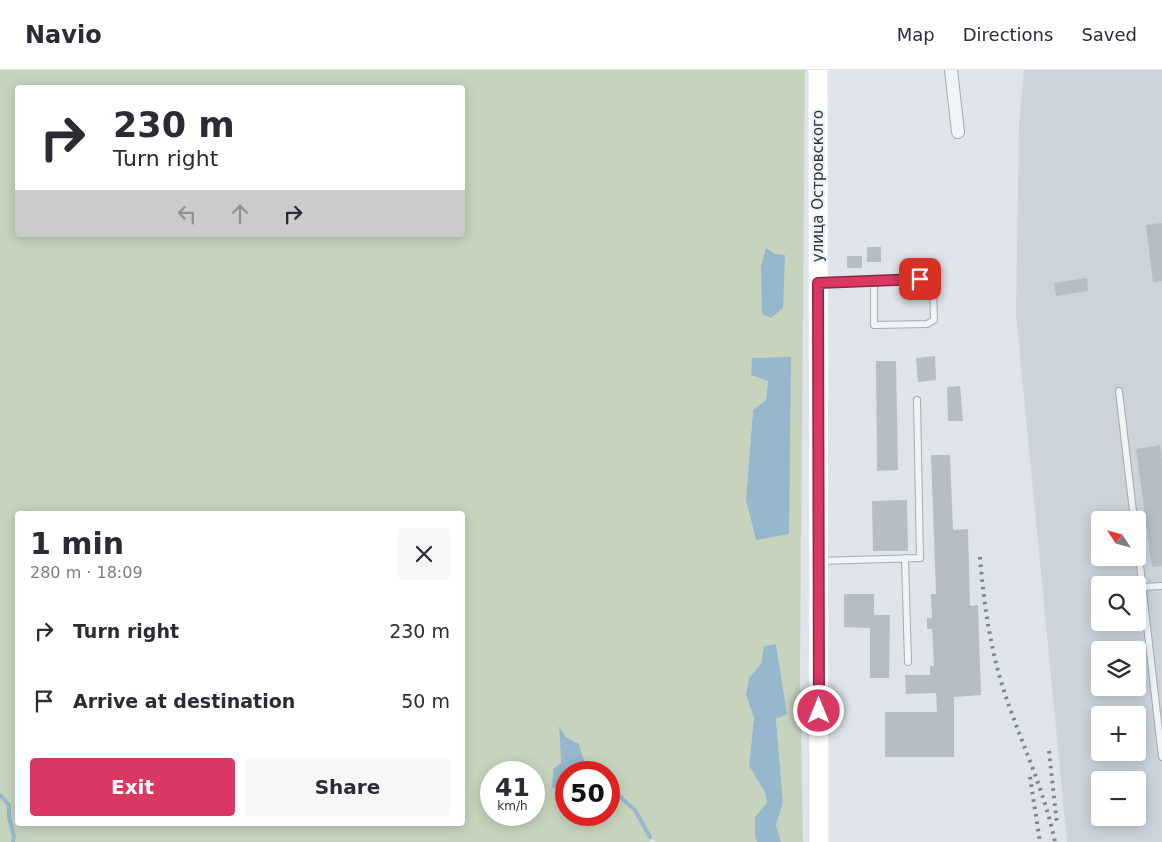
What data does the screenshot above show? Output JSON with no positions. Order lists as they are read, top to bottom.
{
  "streets": {
    "main road": ["улица Островского"]
  },
  "north": "top left",
  "page": {
    "header": "Navio",
    "nav": ["Map", "Directions", "Saved"],
    "turn": ["230 m", "Turn right"],
    "map_buttons": ["+", "−"],
    "heading": ["1 min", "280 m · 18:09"],
    "list": [
      {
        "name": "Turn right",
        "value": "230 m"
      },
      {
        "name": "Arrive at destination",
        "value": "50 m"
      }
    ],
    "buttons": ["Exit", "Share"],
    "speed": "41 km/h",
    "limit": "50"
  }
}
